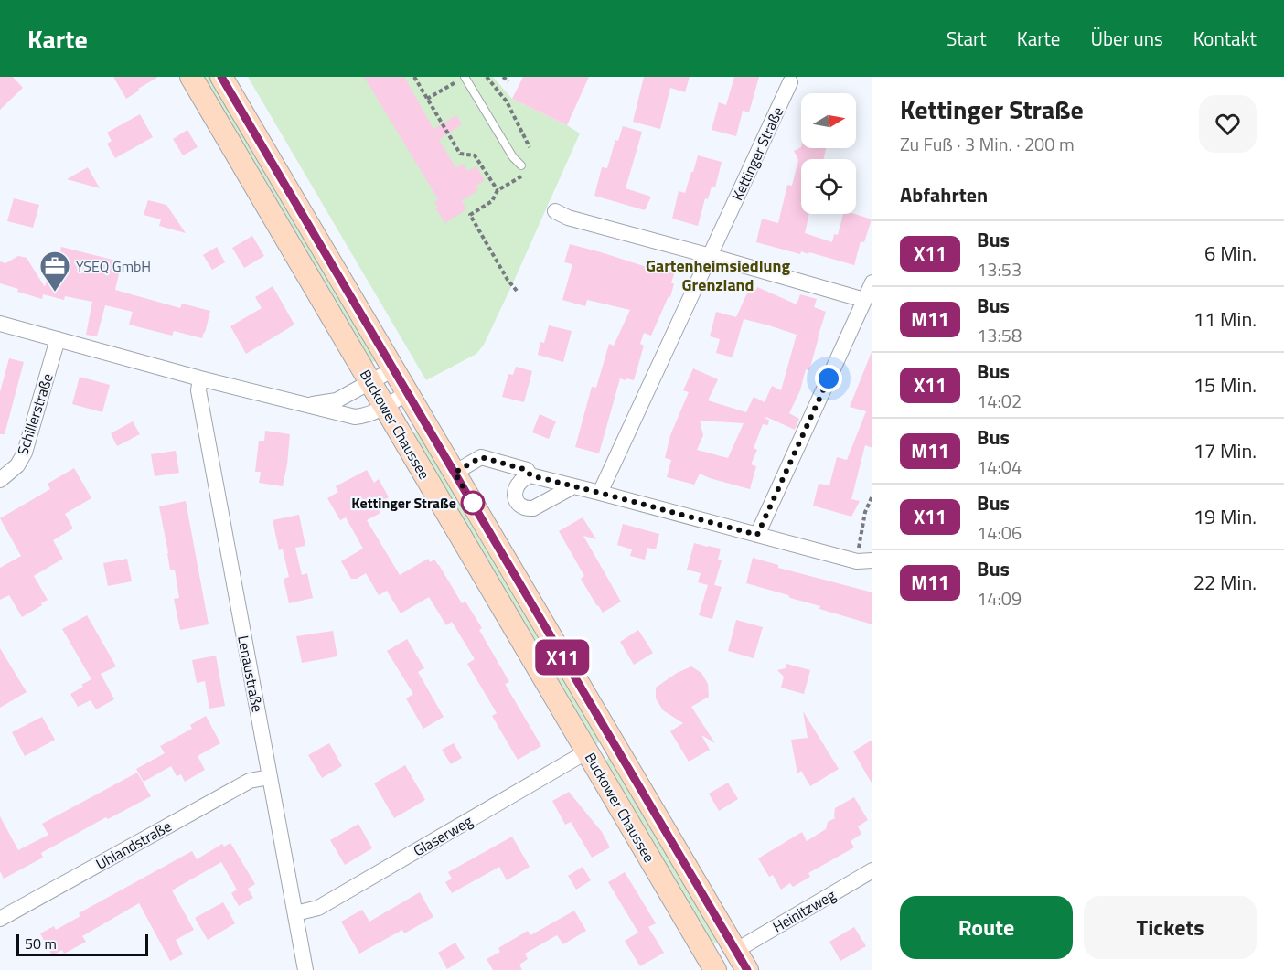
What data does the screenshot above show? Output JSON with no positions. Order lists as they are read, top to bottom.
{
  "streets": {
    "main road": ["Buckower Chaussee"],
    "street": [
      "Kettinger Straße",
      "Schillerstraße",
      "Lenaustraße",
      "Glaserweg",
      "Uhlandstraße",
      "Heinitzweg"
    ]
  },
  "crossings": [
    ["Buckower Chaussee", "Glaserweg"],
    ["Buckower Chaussee", "Heinitzweg"],
    ["Lenaustraße", "Glaserweg"],
    ["Lenaustraße", "Uhlandstraße"]
  ],
  "districts": ["Gartenheimsiedlung Grenzland"],
  "places": {
    "office": ["YSEQ GmbH"],
    "other": ["Kettinger Straße"]
  },
  "lines": ["bus line X11"],
  "scale_bar": "50 m",
  "north": "right",
  "page": {
    "header": "Karte",
    "nav": [
      "Start",
      "Karte",
      "Über uns",
      "Kontakt"
    ],
    "on_map": "X11",
    "heading": [
      ["Kettinger Straße", "Zu Fuß · 3 Min. · 200 m"],
      "Abfahrten"
    ],
    "list": [
      {
        "mark": "X11",
        "name": "Bus",
        "note": "13:53",
        "value": "6 Min."
      },
      {
        "mark": "M11",
        "name": "Bus",
        "note": "13:58",
        "value": "11 Min."
      },
      {
        "mark": "X11",
        "name": "Bus",
        "note": "14:02",
        "value": "15 Min."
      },
      {
        "mark": "M11",
        "name": "Bus",
        "note": "14:04",
        "value": "17 Min."
      },
      {
        "mark": "X11",
        "name": "Bus",
        "note": "14:06",
        "value": "19 Min."
      },
      {
        "mark": "M11",
        "name": "Bus",
        "note": "14:09",
        "value": "22 Min."
      }
    ],
    "buttons": ["Route", "Tickets"],
    "scale": "50 m"
  }
}
